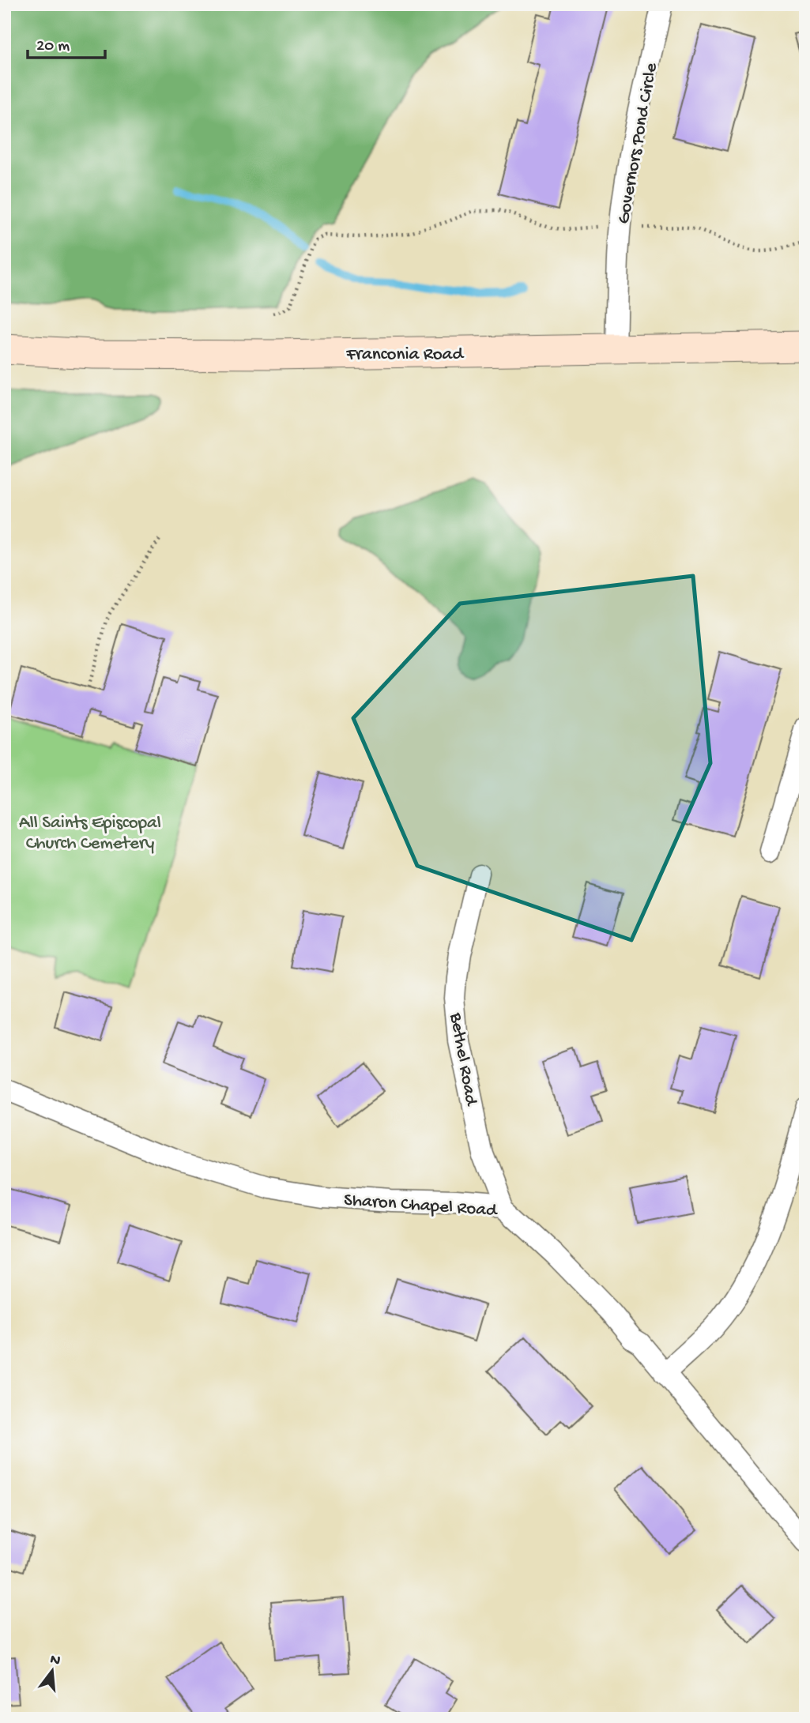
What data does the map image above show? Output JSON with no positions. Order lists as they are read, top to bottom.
{
  "streets": {
    "main road": ["Franconia Road"],
    "street": ["Governors Pond Circle", "Bethel Road", "Sharon Chapel Road"]
  },
  "crossings": [
    ["Governors Pond Circle", "Franconia Road"],
    ["Bethel Road", "Sharon Chapel Road"]
  ],
  "parks": ["All Saints Episcopal Church Cemetery"],
  "scale_bar": "20 m",
  "north": "top"
}
